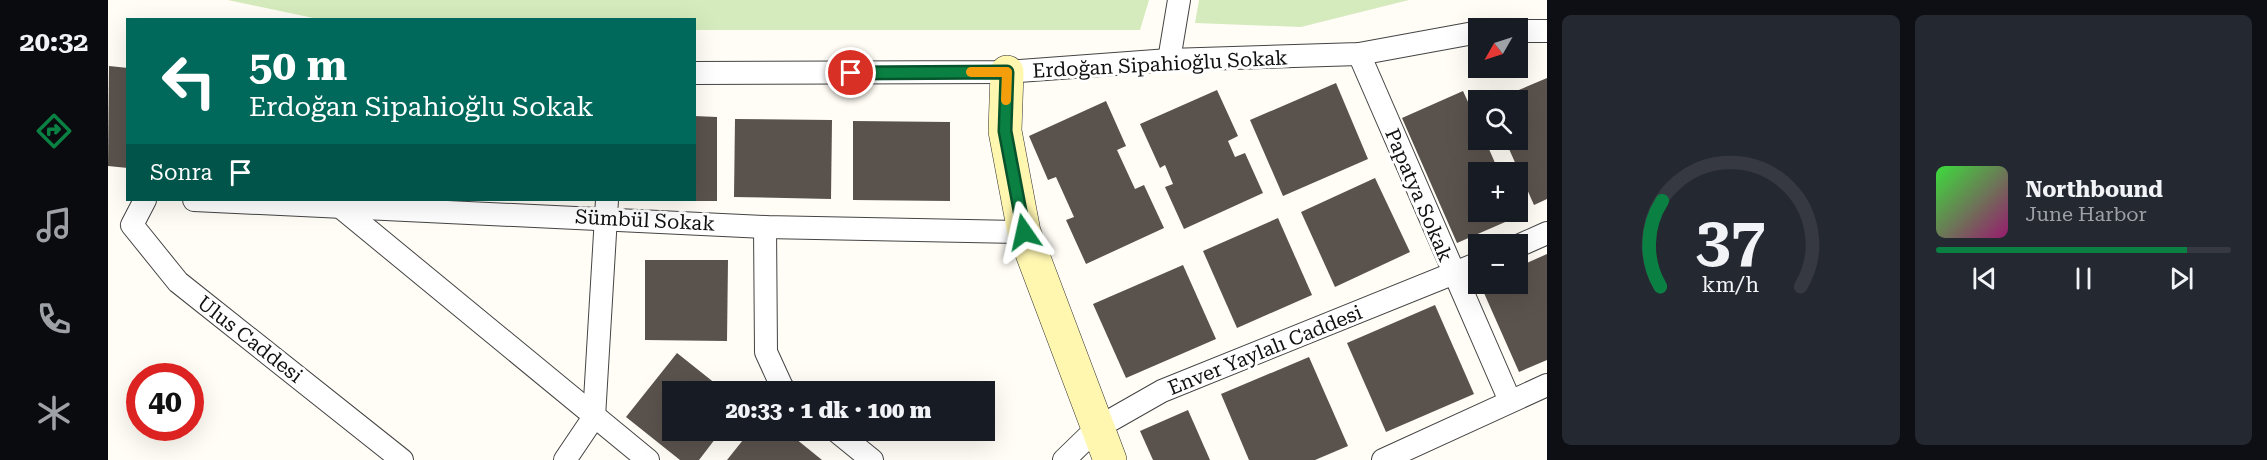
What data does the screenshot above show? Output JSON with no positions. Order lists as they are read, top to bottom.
{
  "streets": {
    "street": [
      "Erdoğan Sipahioğlu Sokak",
      "Papatya Sokak",
      "Sümbül Sokak",
      "Ulus Caddesi",
      "Enver Yaylalı Caddesi"
    ]
  },
  "crossings": [
    ["Erdoğan Sipahioğlu Sokak", "Papatya Sokak"],
    ["Papatya Sokak", "Enver Yaylalı Caddesi"]
  ],
  "north": "bottom left",
  "page": {
    "tabs": "20:32",
    "map_buttons": ["+", "−"],
    "turn": ["50 m", "Erdoğan Sipahioğlu Sokak"],
    "then": "Sonra",
    "song": ["Northbound", "June Harbor"],
    "limit": "40",
    "trip": "20:33 · 1 dk · 100 m",
    "gauge": ["37", "km/h"]
  }
}
